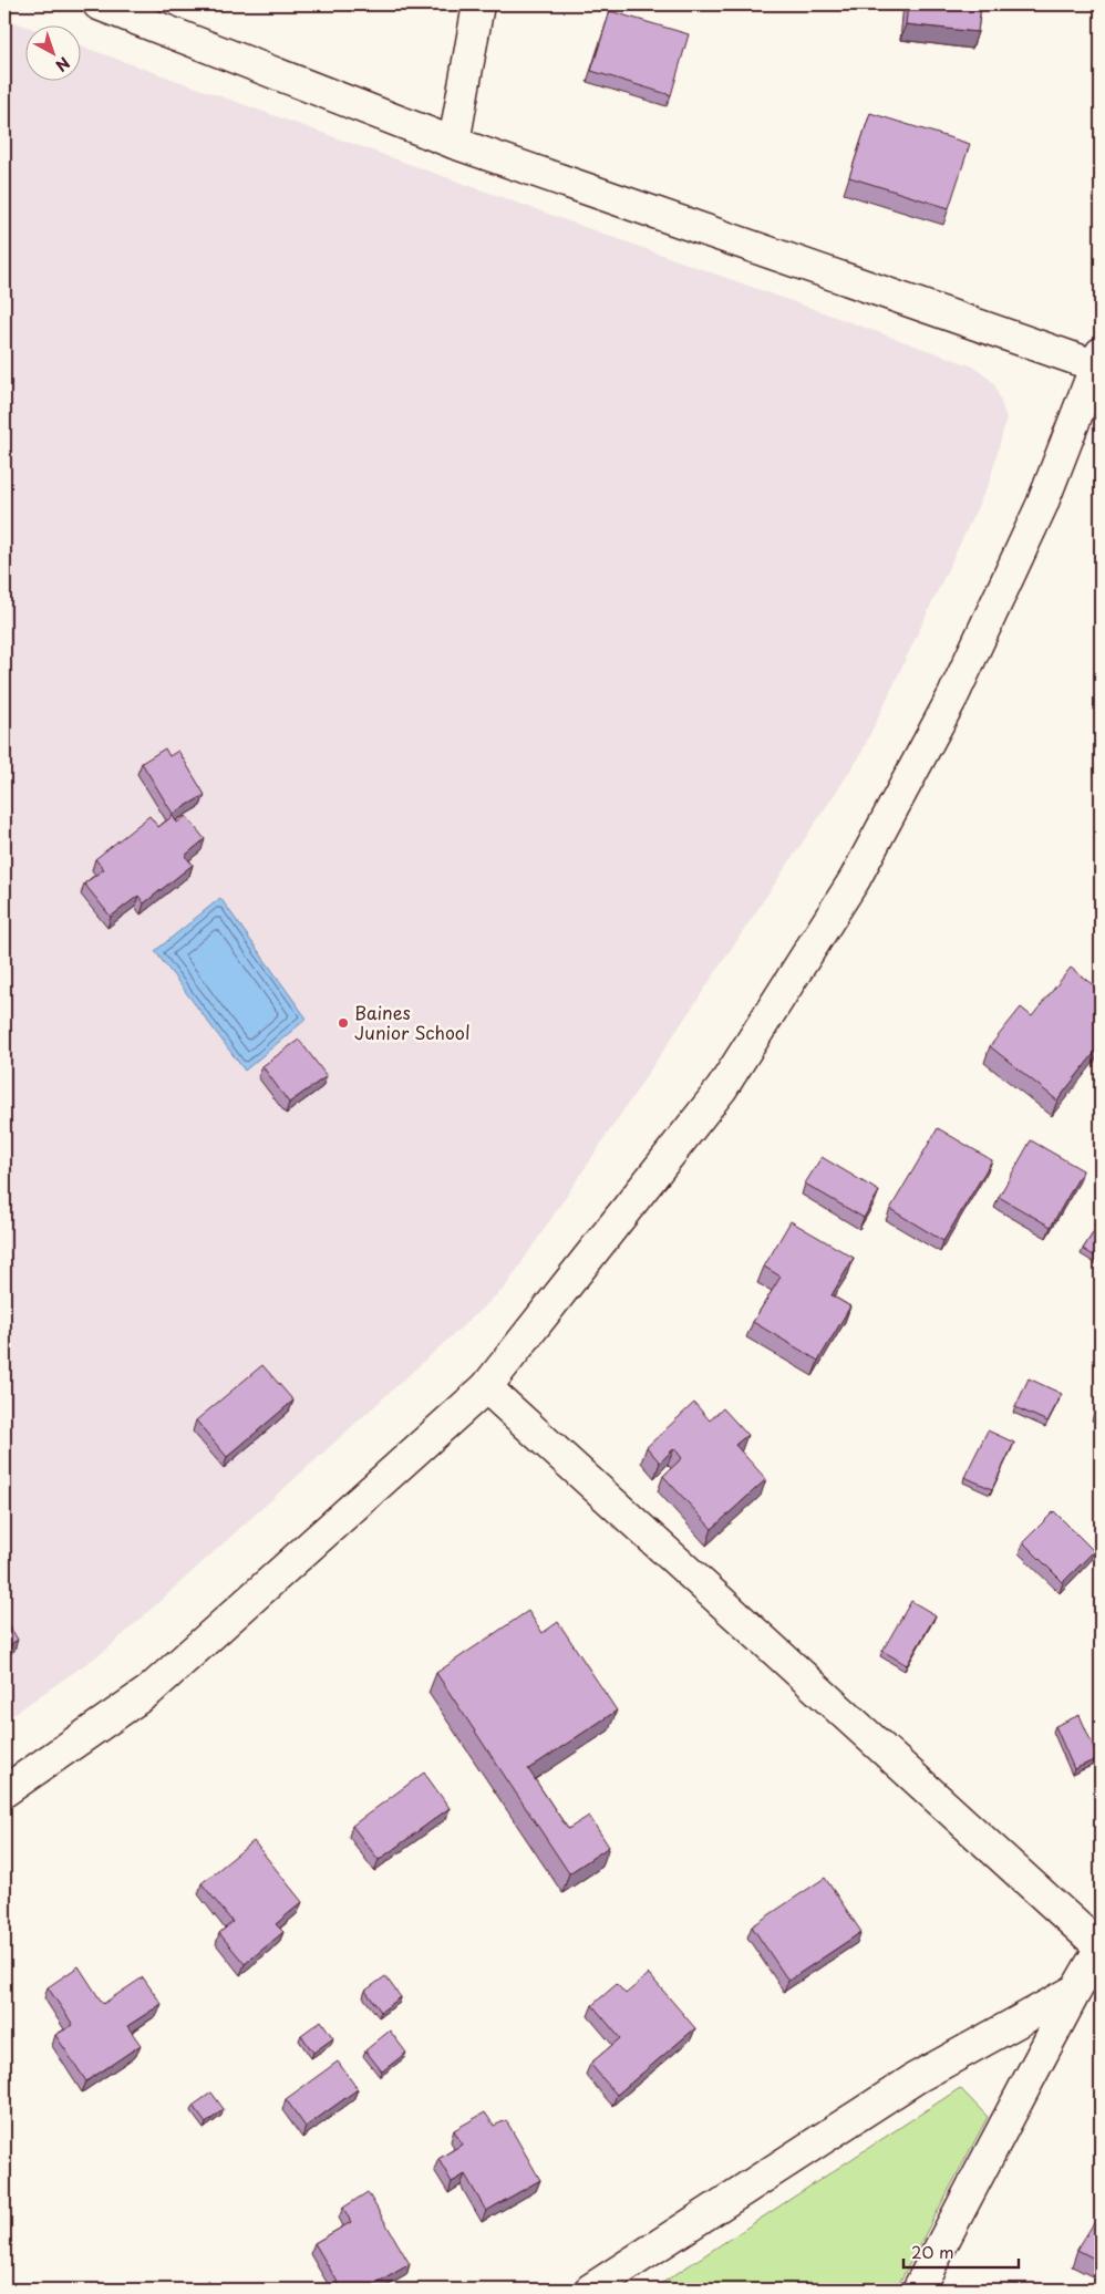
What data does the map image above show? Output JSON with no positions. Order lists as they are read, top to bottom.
{
  "places": ["Baines Junior School"],
  "scale_bar": "20 m",
  "north": "bottom right"
}
